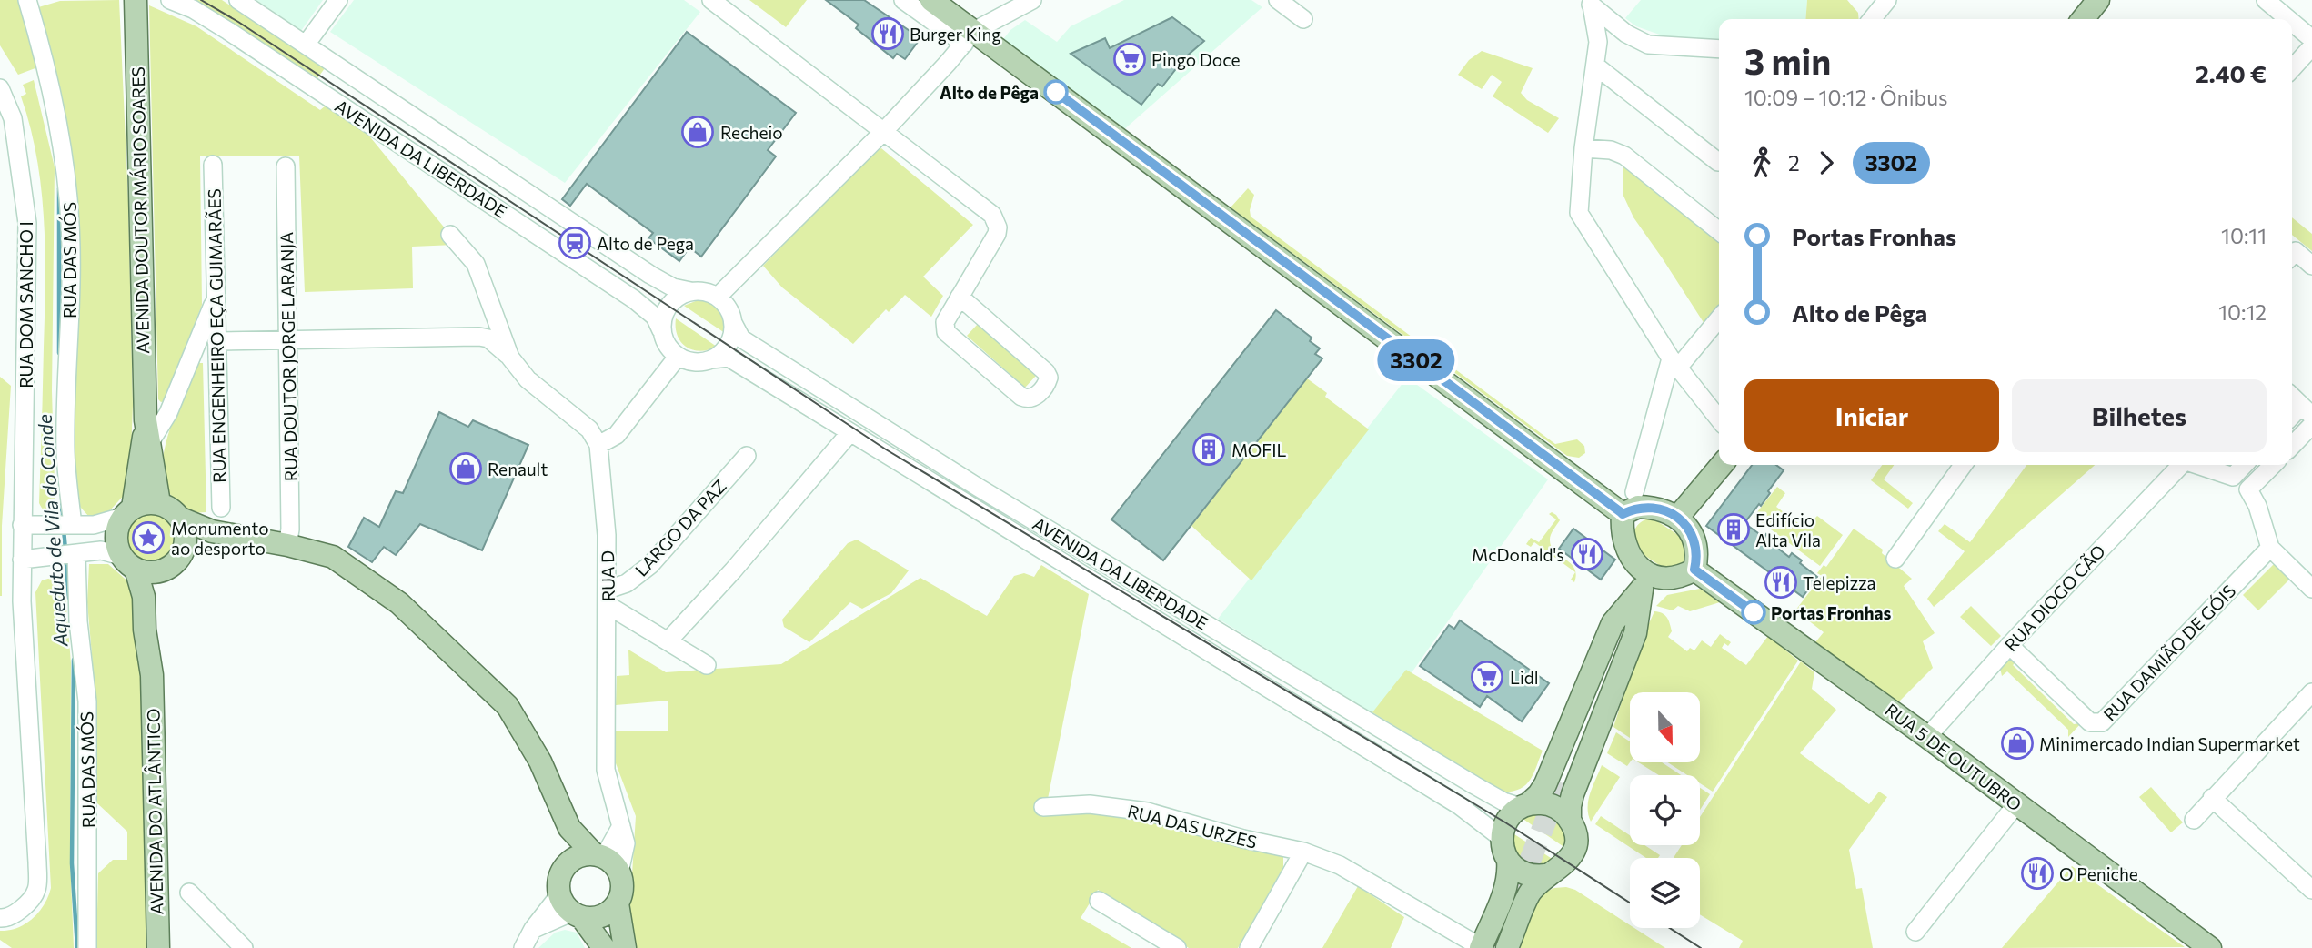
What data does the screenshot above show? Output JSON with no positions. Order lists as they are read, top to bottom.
{
  "streets": {
    "main road": ["AVENIDA DOUTOR MÁRIO SOARES", "RUA 5 DE OUTUBRO", "AVENIDA DO ATLÂNTICO"],
    "street": [
      "AVENIDA DA LIBERDADE",
      "RUA DAS MÓS",
      "RUA DOM SANCHO I",
      "RUA ENGENHEIRO EÇA GUIMARÃES",
      "RUA DOUTOR JORGE LARANJA",
      "LARGO DA PAZ",
      "RUA D",
      "RUA DIOGO CÃO",
      "RUA DAMIÃO DE GÓIS",
      "RUA DAS URZES"
    ]
  },
  "crossings": [
    ["AVENIDA DOUTOR MÁRIO SOARES", "AVENIDA DO ATLÂNTICO"],
    ["LARGO DA PAZ", "RUA D"],
    ["RUA DIOGO CÃO", "RUA DAMIÃO DE GÓIS"],
    ["RUA DIOGO CÃO", "RUA 5 DE OUTUBRO"]
  ],
  "water": ["Aqueduto de Vila do Conde"],
  "places": {
    "restaurant": [
      "Burger King",
      "McDonald's",
      "Telepizza",
      "O Peniche"
    ],
    "supermarket": ["Pingo Doce", "Lidl"],
    "other": ["Alto de Pêga", "Portas Fronhas"],
    "shop": ["Recheio", "Renault", "Minimercado Indian Supermarket"],
    "station": ["Alto de Pega"],
    "building": ["MOFIL", "Edifício Alta Vila"],
    "place": ["Monumento ao desporto"]
  },
  "lines": ["bus line 3302"],
  "north": "bottom",
  "page": {
    "on_map": "3302",
    "heading": ["3 min", "10:09 – 10:12 · Ônibus", "2.40 €"],
    "legs": ["2", "3302"],
    "list": [
      {
        "name": "Portas Fronhas",
        "value": "10:11"
      },
      {
        "name": "Alto de Pêga",
        "value": "10:12"
      }
    ],
    "buttons": ["Iniciar", "Bilhetes"]
  }
}
